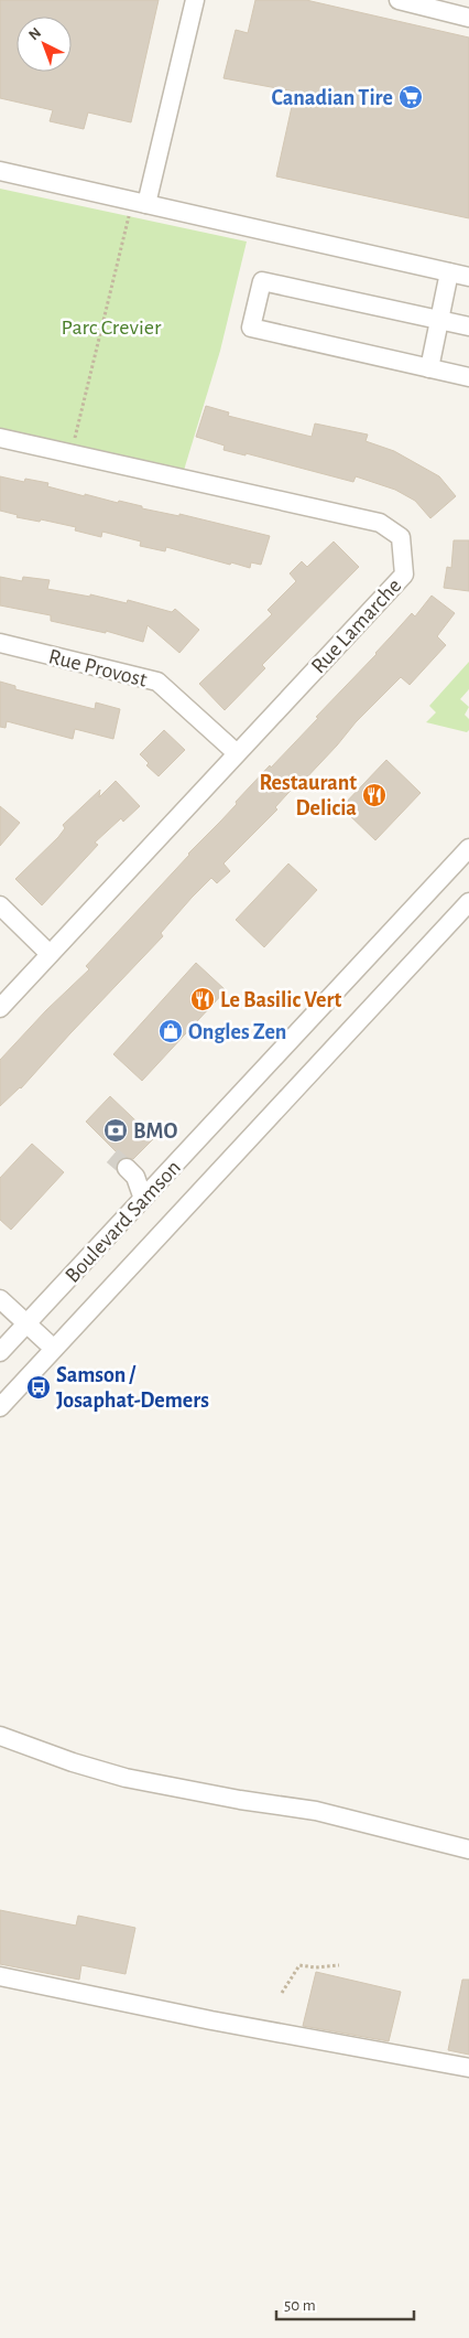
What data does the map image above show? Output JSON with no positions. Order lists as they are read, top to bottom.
{
  "streets": {
    "street": ["Rue Lamarche", "Rue Provost", "Boulevard Samson"]
  },
  "crossings": [
    ["Rue Lamarche", "Rue Provost"]
  ],
  "parks": ["Parc Crevier"],
  "places": {
    "supermarket": ["Canadian Tire"],
    "restaurant": ["Restaurant Delicia", "Le Basilic Vert"],
    "shop": ["Ongles Zen"],
    "bank": ["BMO"],
    "bus stop": ["Samson / Josaphat-Demers"]
  },
  "scale_bar": "50 m",
  "north": "top left"
}
